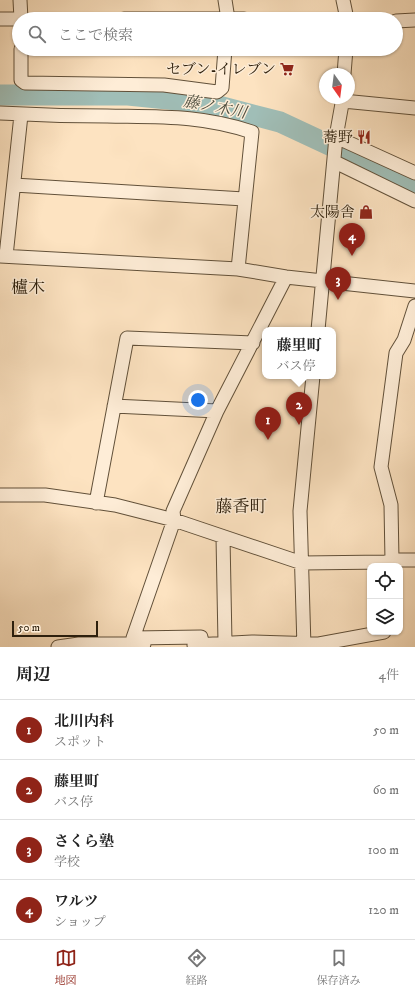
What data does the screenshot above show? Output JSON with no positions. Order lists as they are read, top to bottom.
{
  "districts": ["櫨木", "藤香町"],
  "water": ["藤ノ木川"],
  "places": {
    "supermarket": ["セブン-イレブン"],
    "restaurant": ["蕎野"],
    "shop": ["太陽舎"]
  },
  "scale_bar": "50 m",
  "north": "bottom",
  "page": {
    "search": "ここで検索",
    "pins": [
      "4",
      "3",
      "2",
      "1"
    ],
    "popup": ["藤里町", "バス停"],
    "scale": "50 m",
    "heading": ["周辺", "4件"],
    "list": [
      {
        "mark": "1",
        "name": "北川内科",
        "note": "スポット",
        "value": "50 m"
      },
      {
        "mark": "2",
        "name": "藤里町",
        "note": "バス停",
        "value": "60 m"
      },
      {
        "mark": "3",
        "name": "さくら塾",
        "note": "学校",
        "value": "100 m"
      },
      {
        "mark": "4",
        "name": "ワルツ",
        "note": "ショップ",
        "value": "120 m"
      }
    ],
    "nav": ["地図", "経路", "保存済み"]
  }
}
